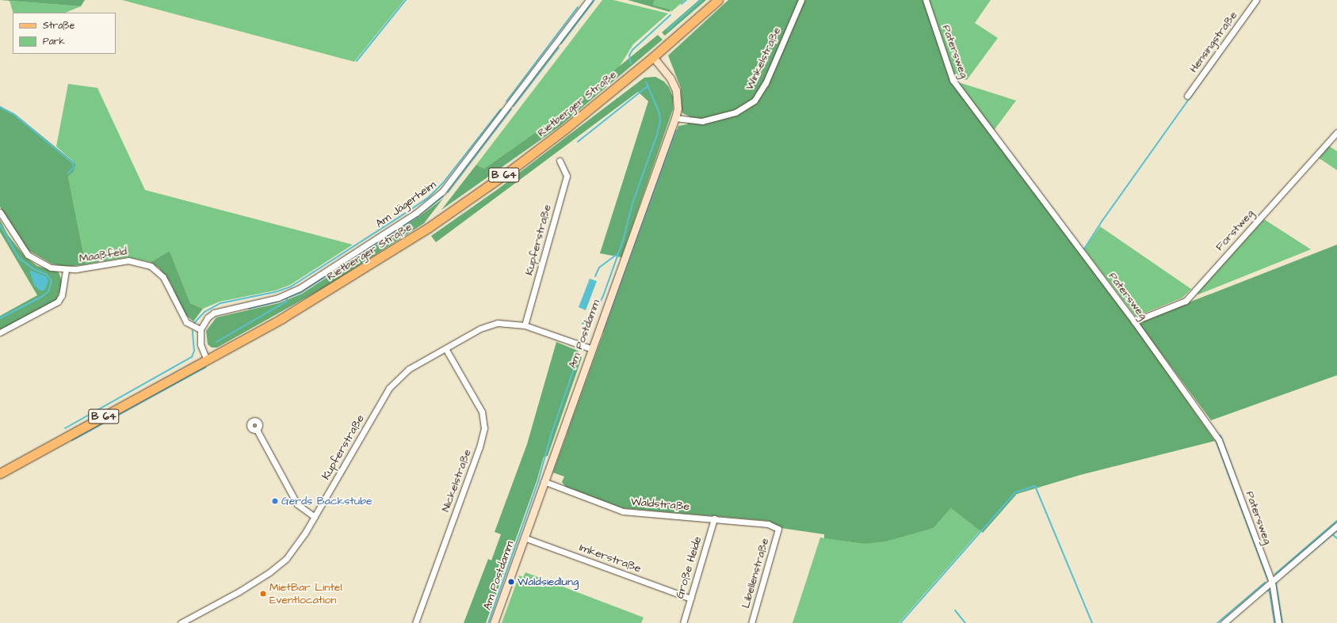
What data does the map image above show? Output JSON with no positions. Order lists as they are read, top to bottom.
{
  "streets": {
    "main road": ["Rietberger Straße", "B 64"],
    "street": [
      "Hensingstraße",
      "Patersweg",
      "Winkelstraße",
      "Am Jägerheim",
      "Forstweg",
      "Kupferstraße",
      "Maaßfeld",
      "Am Postdamm",
      "Nickelstraße",
      "Waldstraße",
      "Imkerstraße",
      "Große Heide",
      "Libellenstraße"
    ]
  },
  "crossings": [
    ["Patersweg", "Forstweg"],
    ["Winkelstraße", "Am Postdamm"],
    ["Rietberger Straße", "Am Postdamm"],
    ["Am Jägerheim", "Maaßfeld"],
    ["Kupferstraße", "Am Postdamm"],
    ["Kupferstraße", "Nickelstraße"],
    ["Am Postdamm", "Waldstraße"],
    ["Am Postdamm", "Imkerstraße"],
    ["Waldstraße", "Große Heide"],
    ["Waldstraße", "Libellenstraße"],
    ["Imkerstraße", "Große Heide"]
  ],
  "places": ["Gerds Backstube", "Waldsiedlung", "MietBar Lintel Eventlocation"],
  "legend": ["Straße", "Park"]
}
